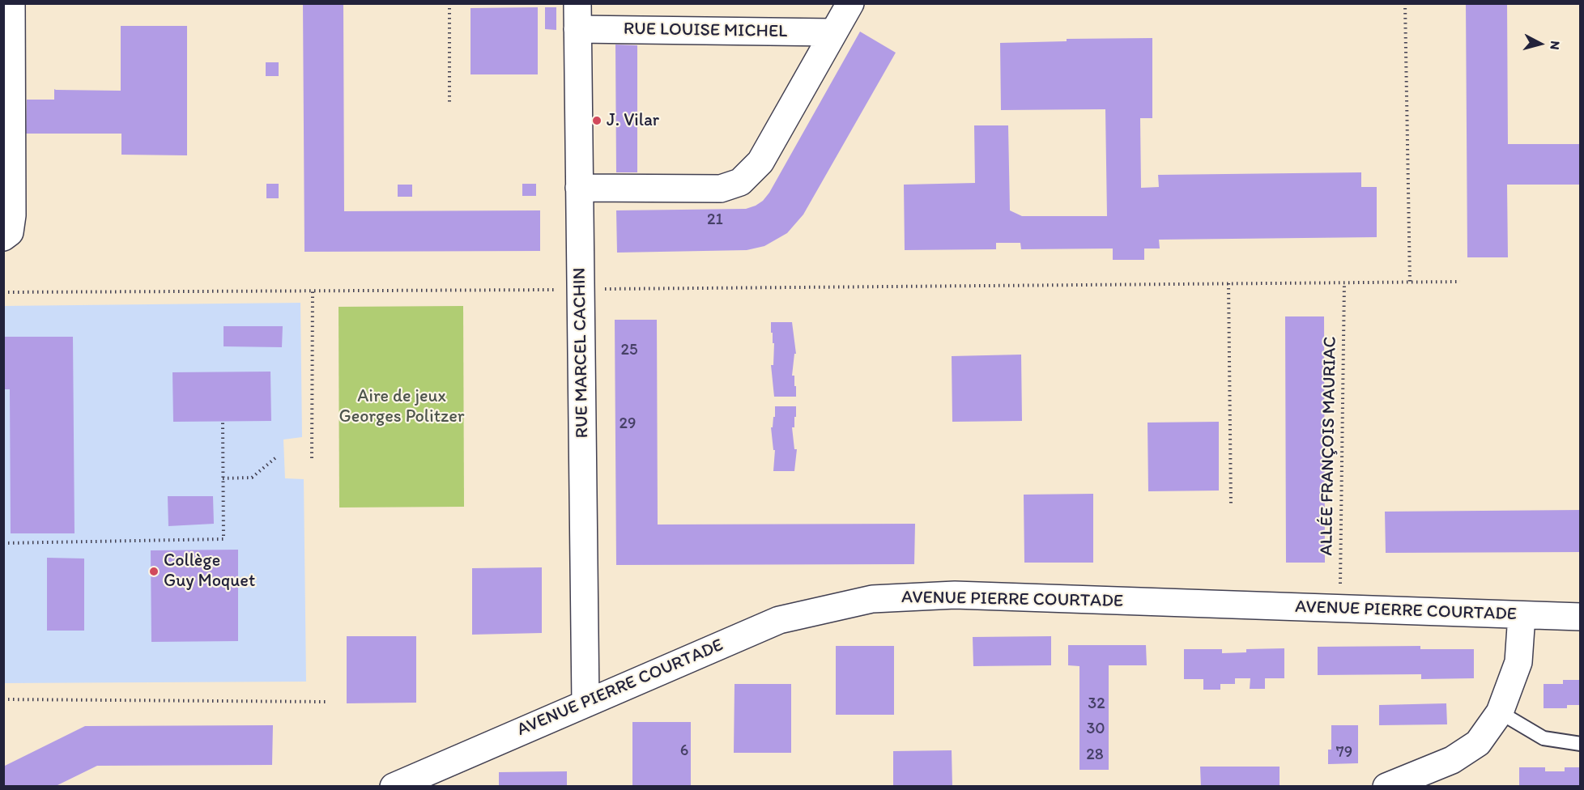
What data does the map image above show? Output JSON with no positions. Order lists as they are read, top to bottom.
{
  "streets": {
    "street": ["RUE LOUISE MICHEL", "RUE MARCEL CACHIN", "AVENUE PIERRE COURTADE"],
    "path": ["ALLÉE FRANÇOIS MAURIAC"]
  },
  "crossings": [
    ["RUE LOUISE MICHEL", "RUE MARCEL CACHIN"],
    ["RUE MARCEL CACHIN", "AVENUE PIERRE COURTADE"],
    ["ALLÉE FRANÇOIS MAURIAC", "AVENUE PIERRE COURTADE"]
  ],
  "parks": ["Aire de jeux Georges Politzer"],
  "places": ["J. Vilar", "Collège Guy Moquet"],
  "house_numbers": [
    "21",
    "25",
    "29",
    "32",
    "30",
    "6",
    "79",
    "28"
  ],
  "north": "right"
}
